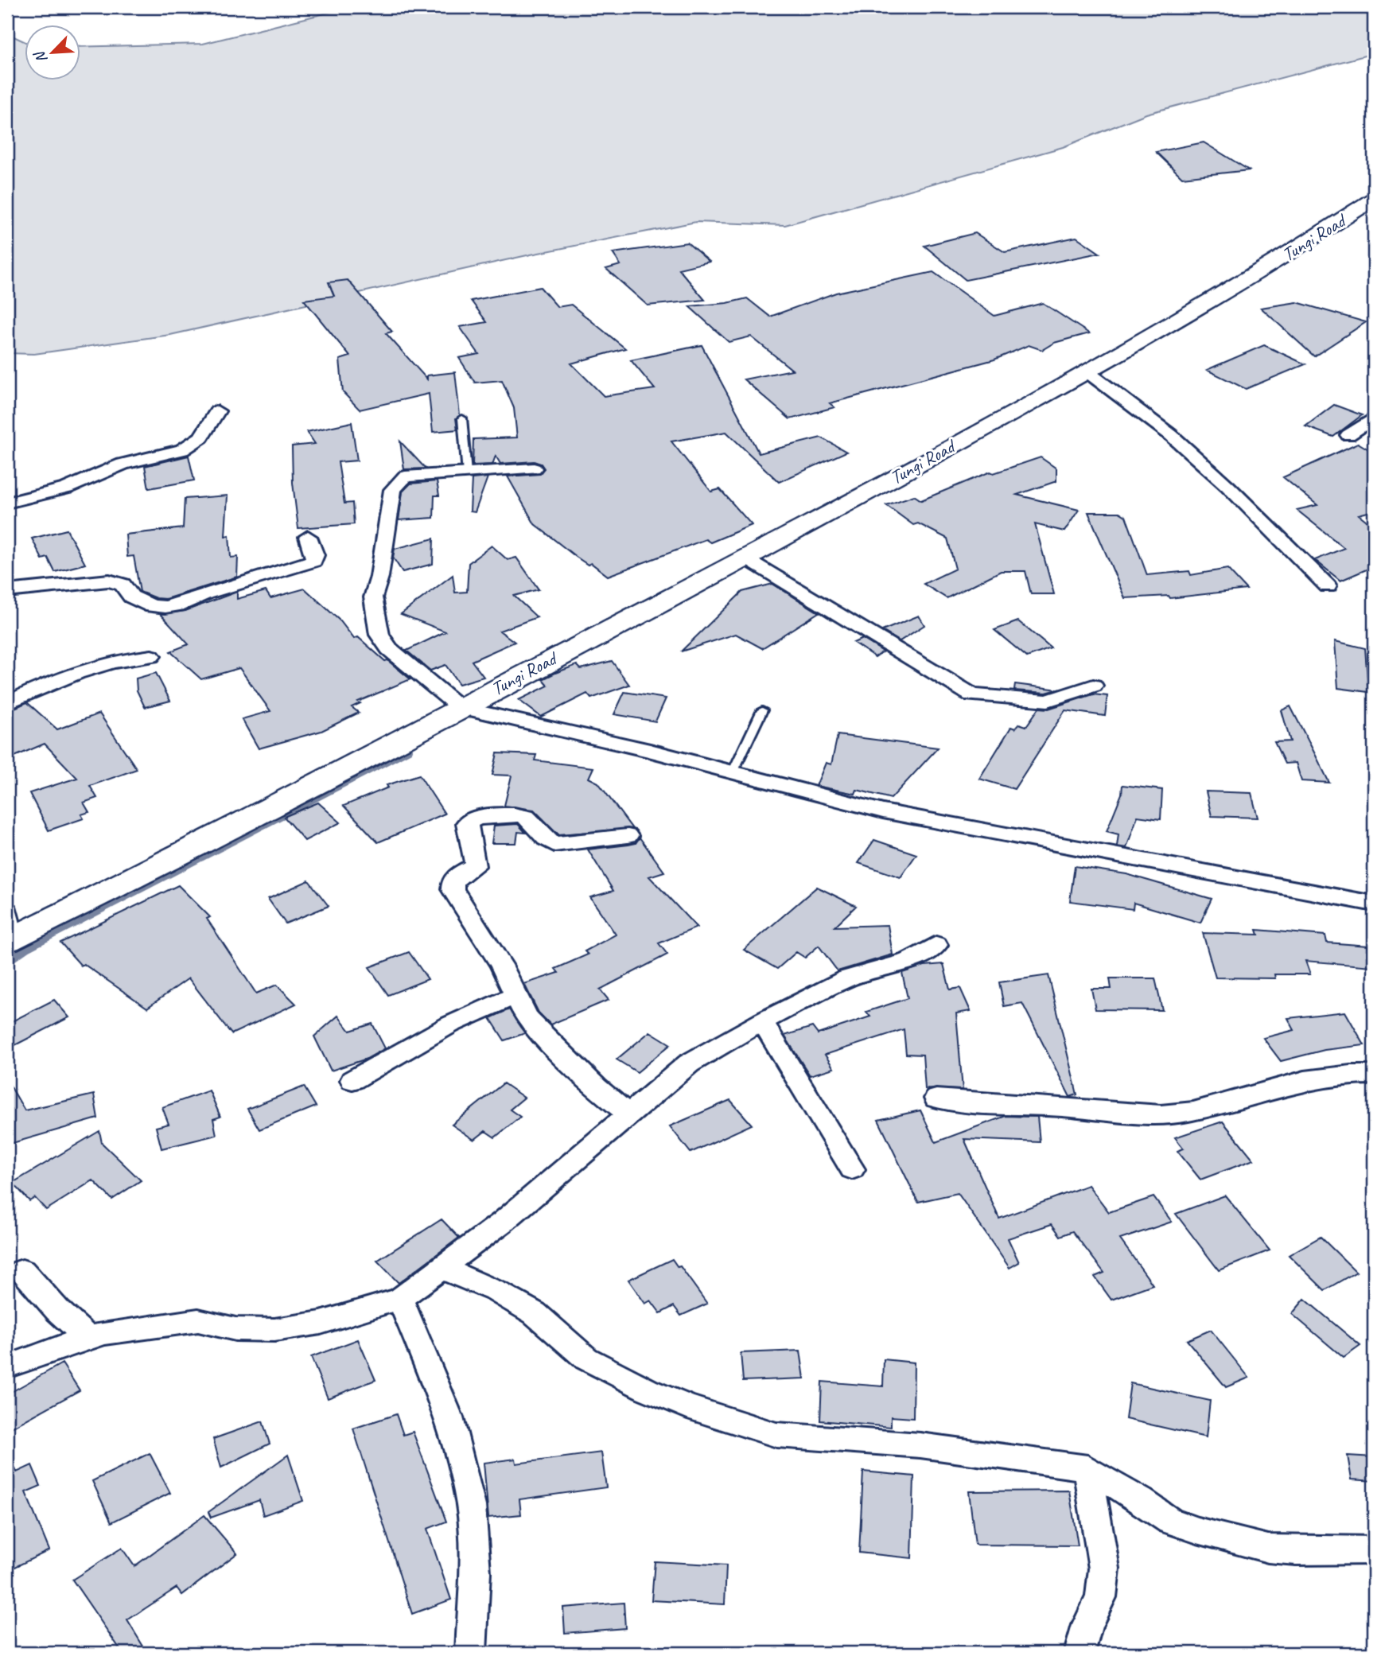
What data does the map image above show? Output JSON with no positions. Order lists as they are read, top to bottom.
{
  "streets": {
    "main road": ["Tungi Road"]
  },
  "north": "bottom left"
}
